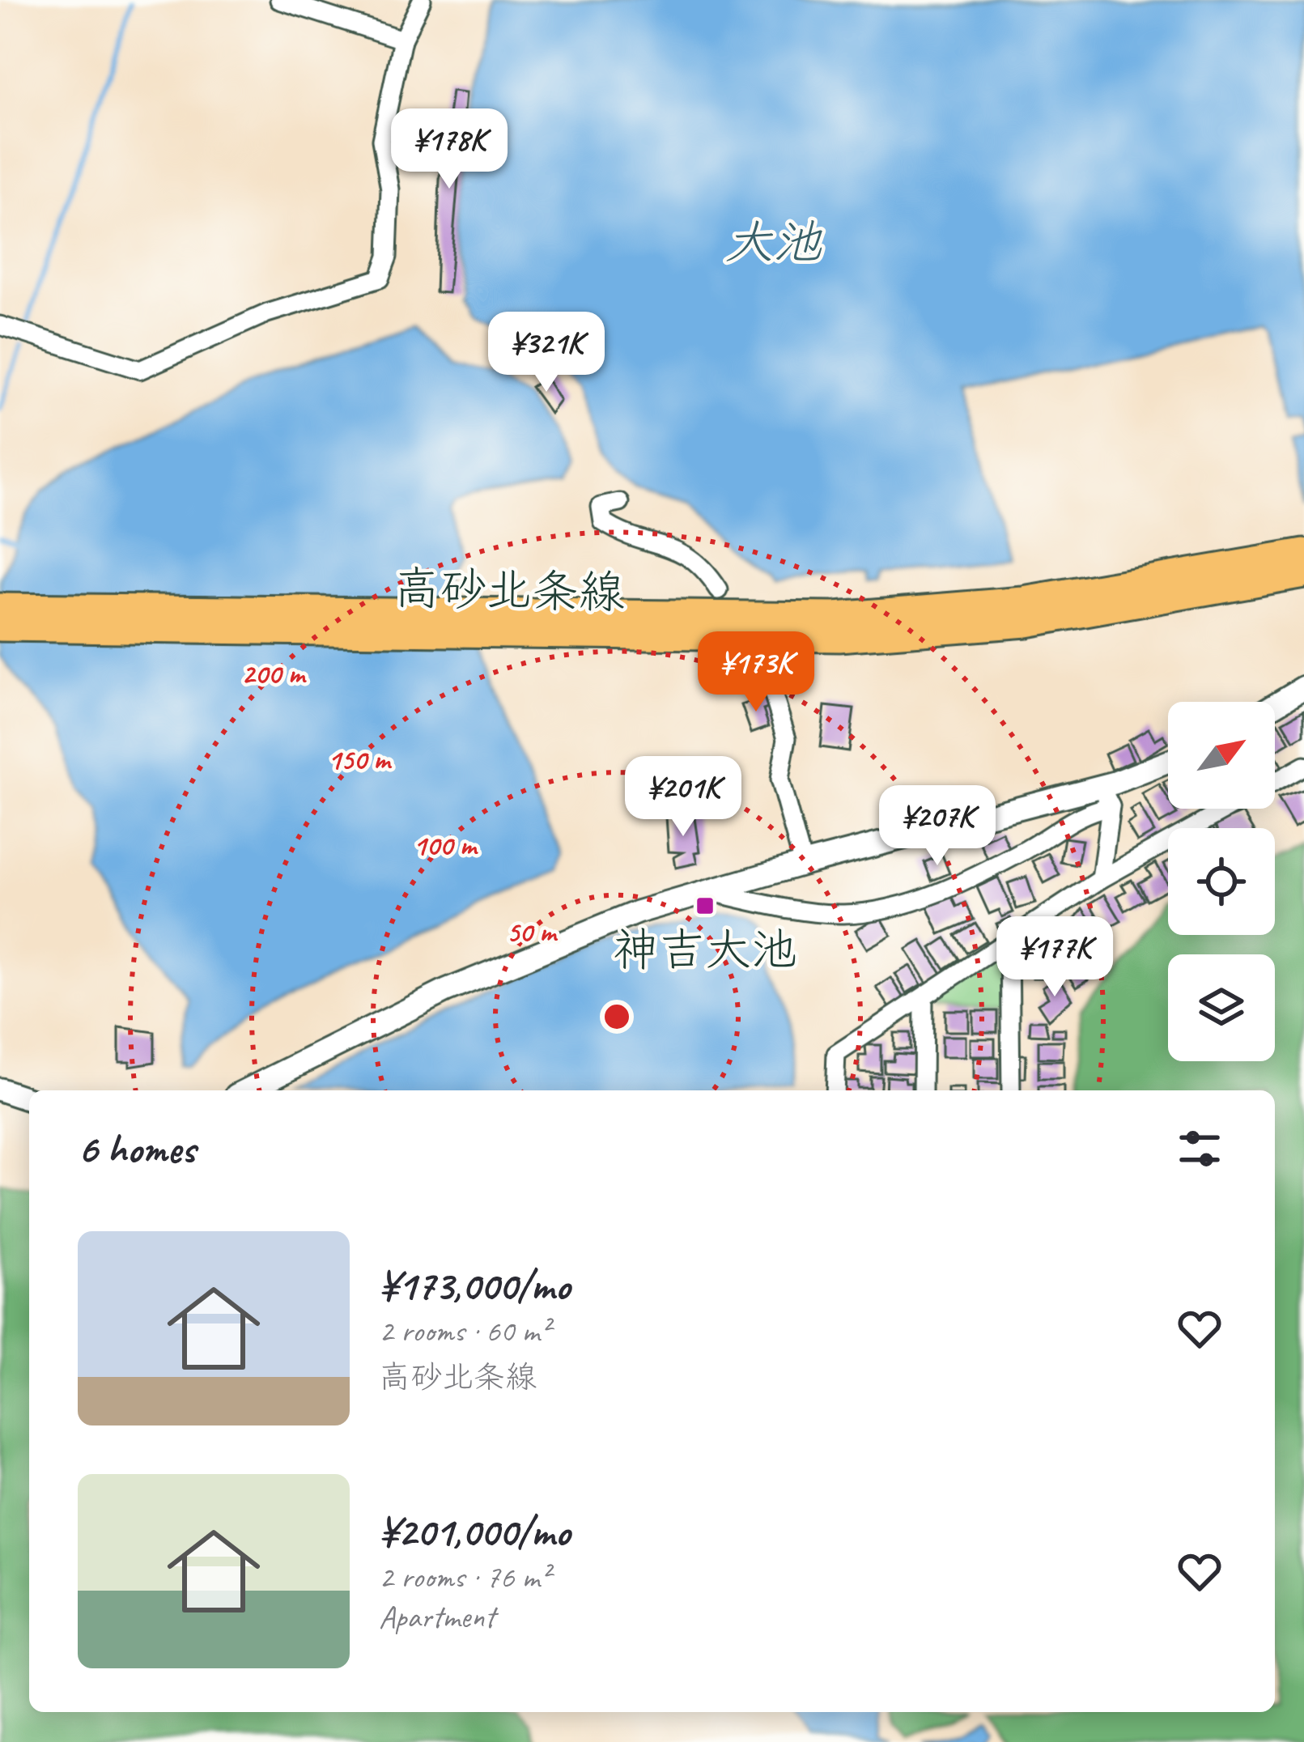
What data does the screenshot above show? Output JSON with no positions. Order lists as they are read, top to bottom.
{
  "streets": {
    "main road": ["高砂北条線"]
  },
  "water": ["大池"],
  "places": {
    "transit": ["神吉大池"]
  },
  "north": "top right",
  "page": {
    "price": [
      "¥178K",
      "¥321K",
      "¥173K",
      "¥201K",
      "¥207K",
      "¥177K"
    ],
    "heading": "6 homes",
    "list": [
      {
        "name": "¥173,000/mo",
        "note": "2 rooms · 60 m² · 高砂北条線"
      },
      {
        "name": "¥201,000/mo",
        "note": "2 rooms · 76 m² · Apartment"
      }
    ]
  },
  "rings": [
    "200 m",
    "150 m",
    "100 m",
    "50 m"
  ]
}
